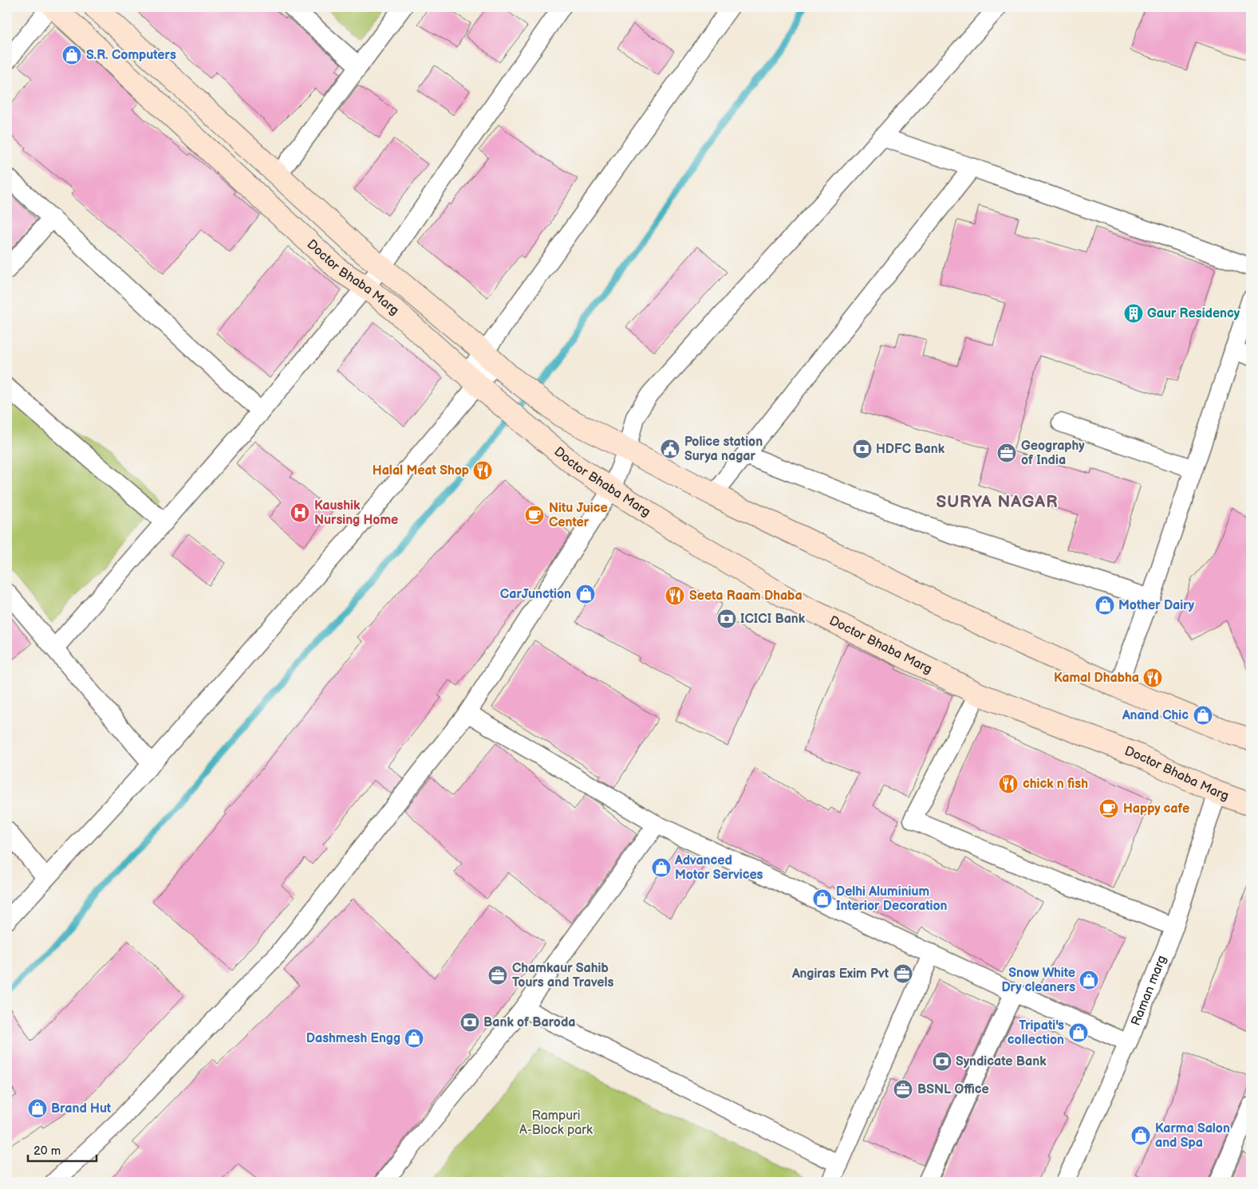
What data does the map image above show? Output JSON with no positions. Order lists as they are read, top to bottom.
{
  "streets": {
    "street": ["Doctor Bhaba Marg", "Raman marg"]
  },
  "crossings": [
    ["Doctor Bhaba Marg", "Raman marg"]
  ],
  "districts": ["SURYA NAGAR"],
  "parks": ["Rampuri A-Block park"],
  "places": {
    "shop": [
      "S.R. Computers",
      "CarJunction",
      "Mother Dairy",
      "Anand Chic",
      "Advanced Motor Services",
      "Delhi Aluminium Interior Decoration",
      "Snow White Dry cleaners",
      "Tripati's collection",
      "Dashmesh Engg",
      "Brand Hut",
      "Karma Salon and Spa"
    ],
    "building": ["Gaur Residency"],
    "public building": ["Police station Surya nagar"],
    "bank": [
      "HDFC Bank",
      "ICICI Bank",
      "Bank of Baroda",
      "Syndicate Bank"
    ],
    "office": [
      "Geography of India",
      "Angiras Exim Pvt",
      "Chamkaur Sahib Tours and Travels",
      "BSNL Office"
    ],
    "restaurant": [
      "Halal Meat Shop",
      "Seeta Raam Dhaba",
      "Kamal Dhabha",
      "chick n fish"
    ],
    "hospital": ["Kaushik Nursing Home"],
    "cafe": ["Nitu Juice Center", "Happy cafe"]
  },
  "scale_bar": "20 m"
}
